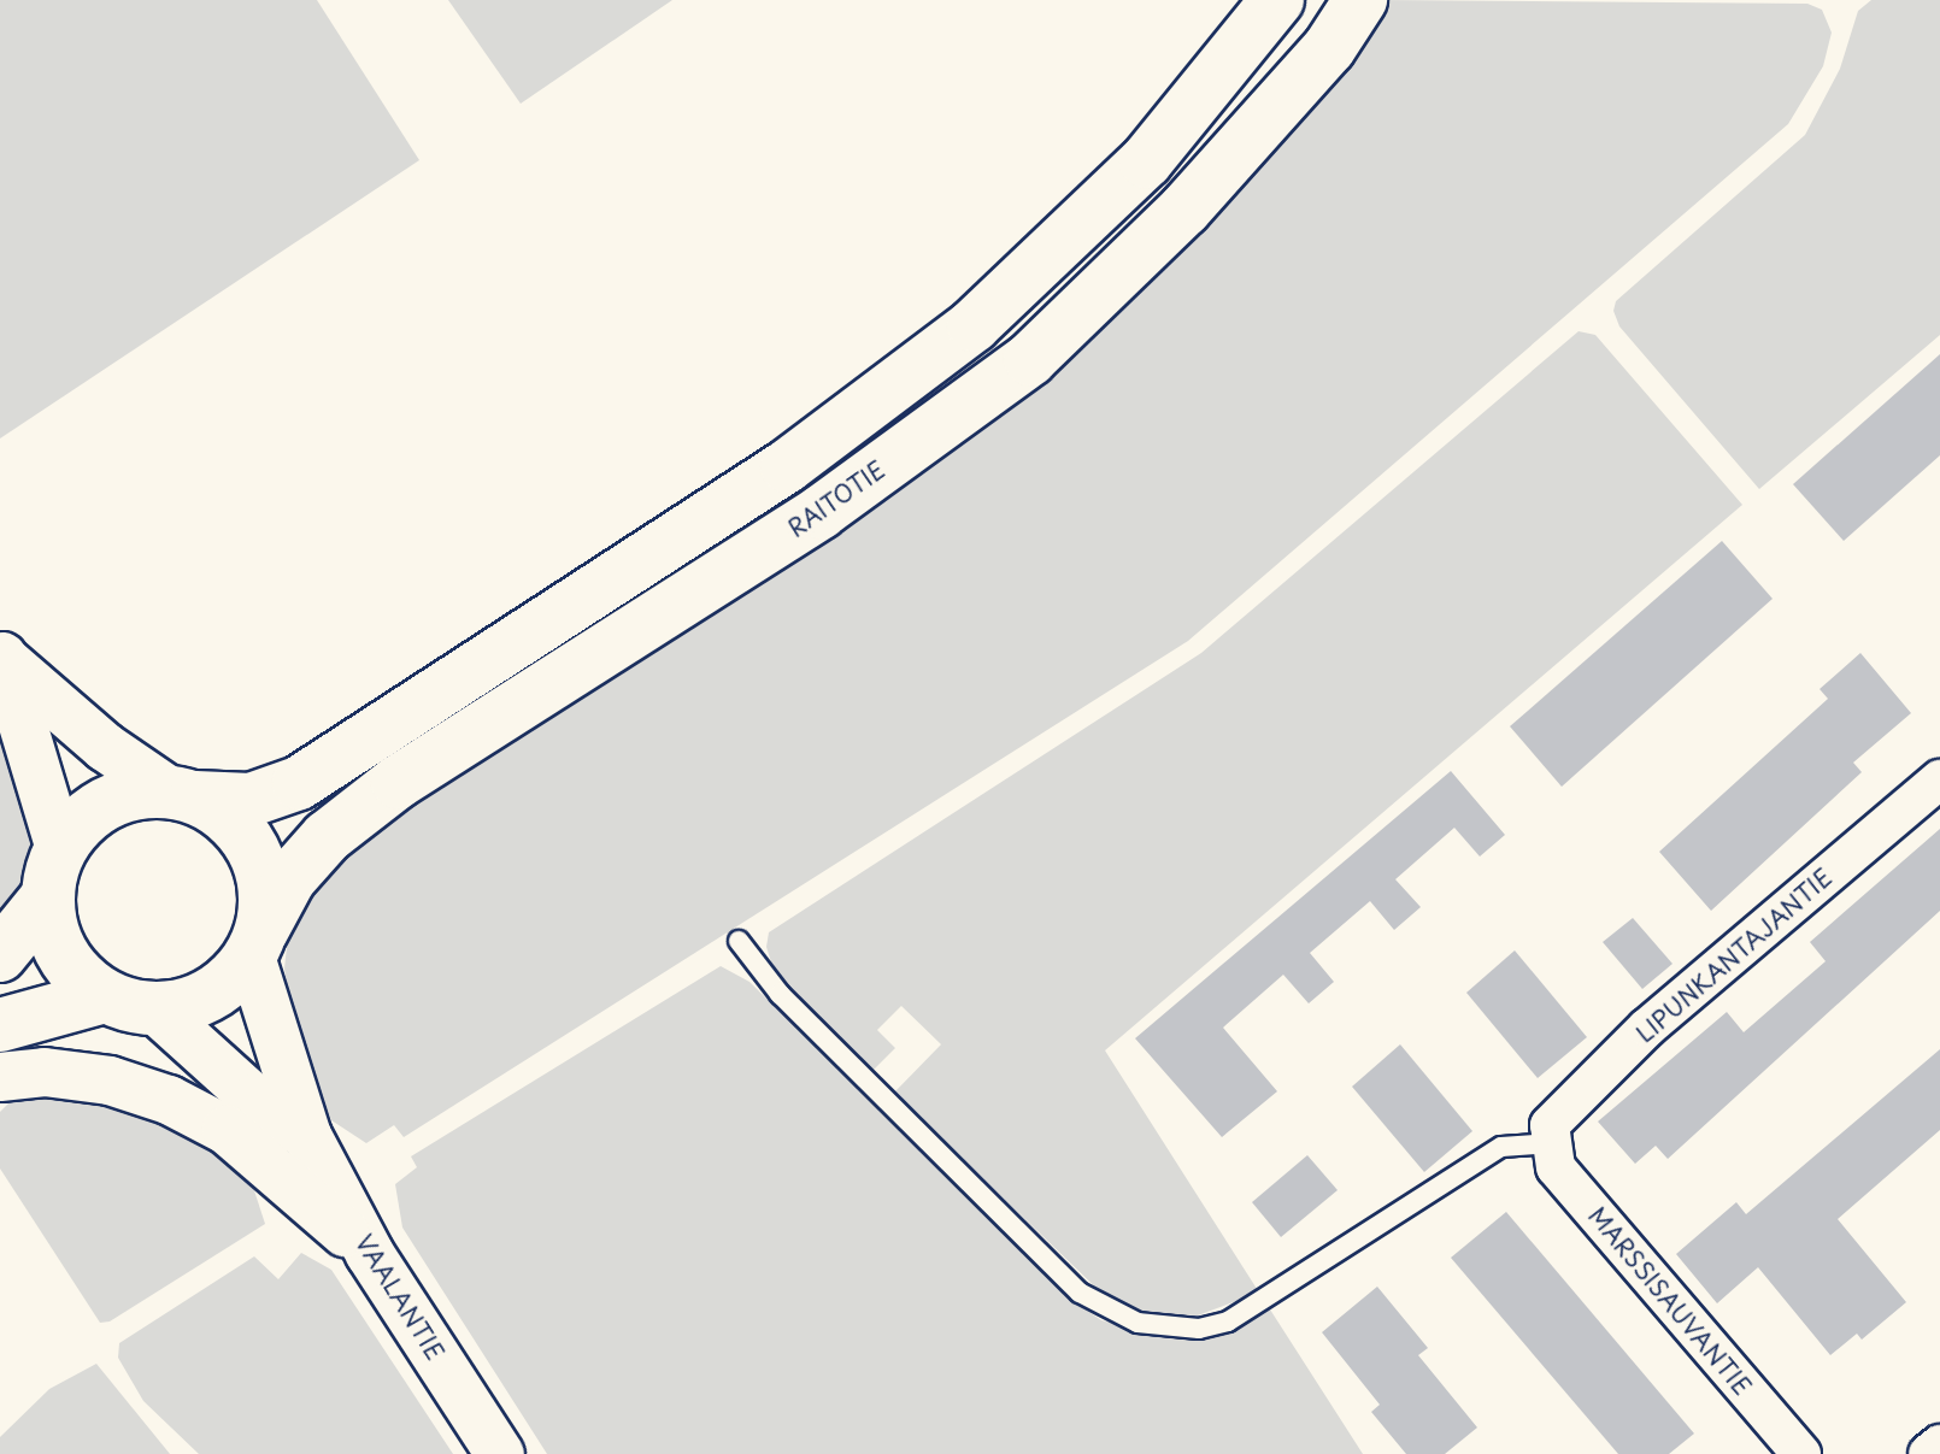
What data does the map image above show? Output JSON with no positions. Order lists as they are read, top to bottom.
{
  "streets": {
    "main road": ["RAITOTIE"],
    "street": ["LIPUNKANTAJANTIE", "VAALANTIE", "MARSSISAUVANTIE"]
  },
  "crossings": [
    ["RAITOTIE", "VAALANTIE"],
    ["LIPUNKANTAJANTIE", "MARSSISAUVANTIE"]
  ]
}
